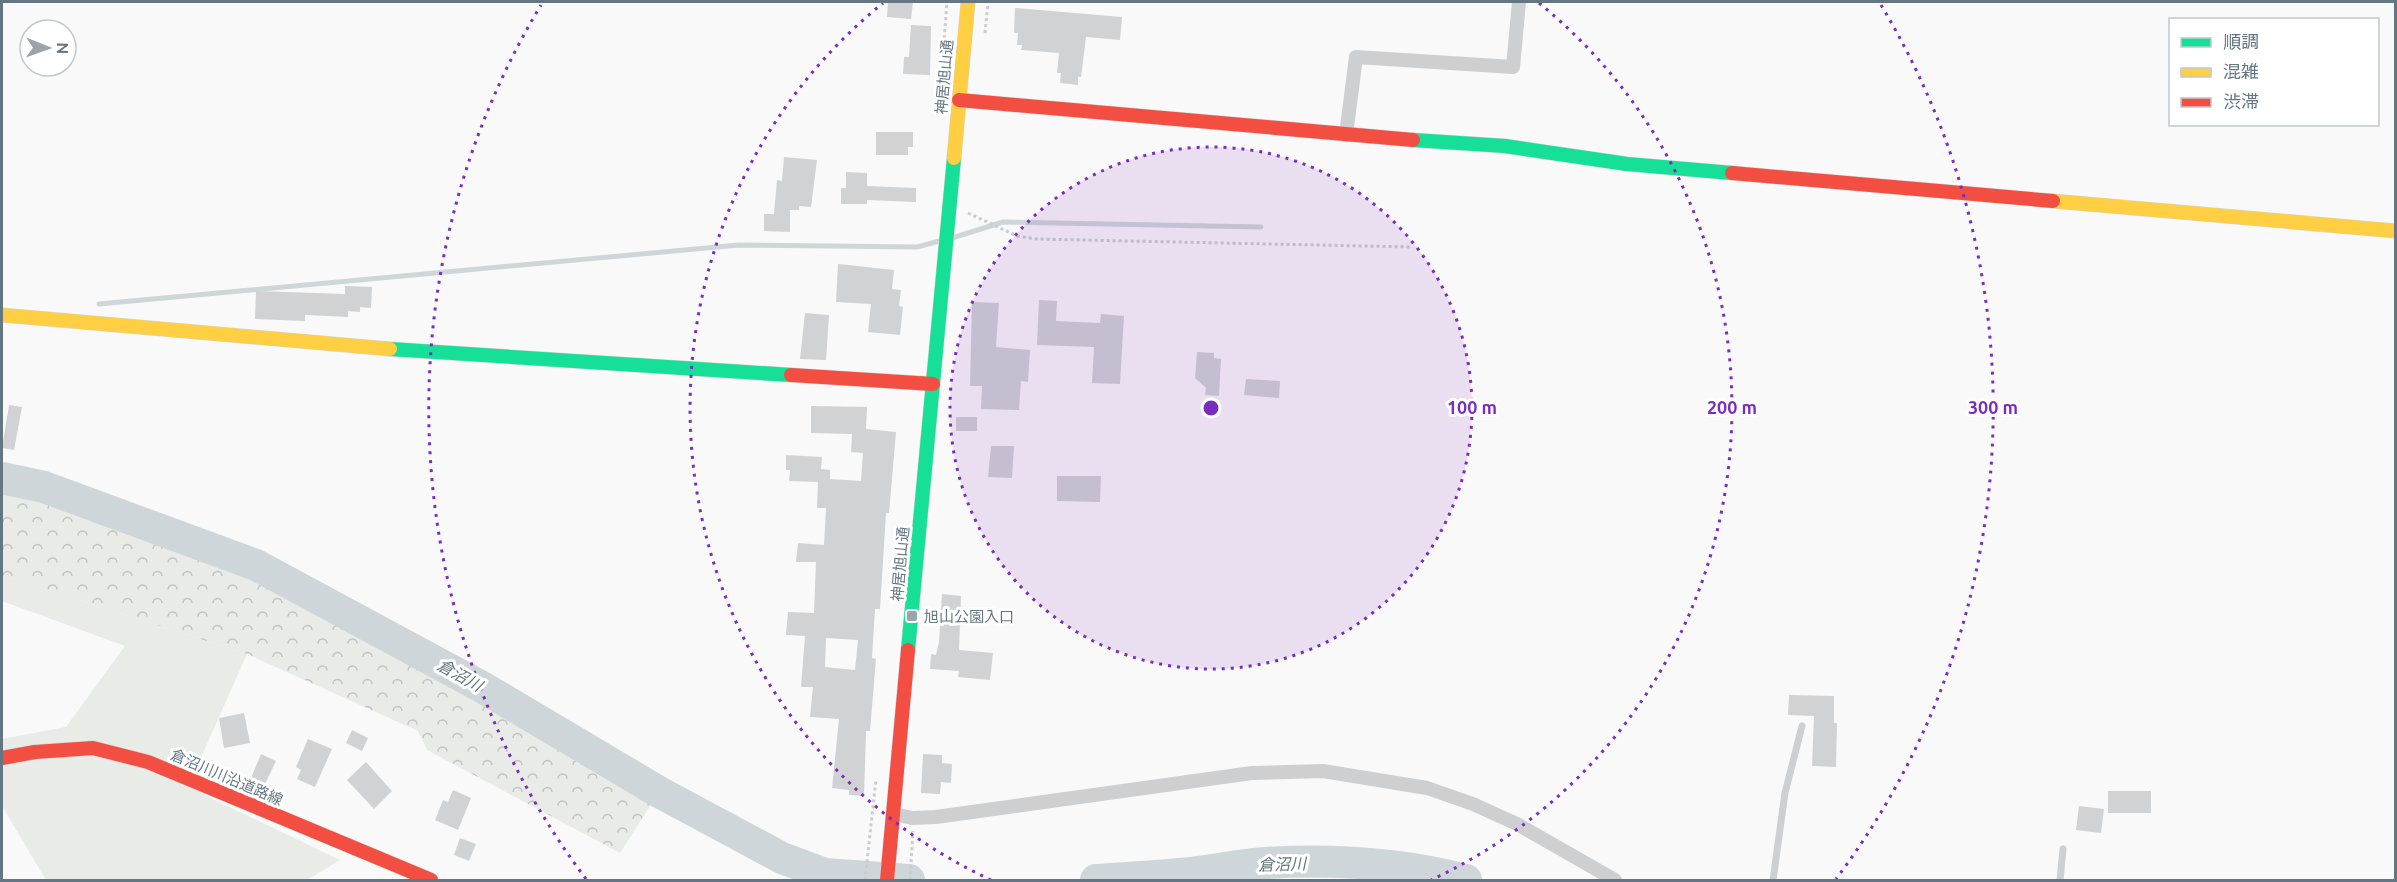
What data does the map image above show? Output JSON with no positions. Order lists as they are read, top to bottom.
{
  "streets": {
    "street": ["神居旭山通", "倉沼川川沿道路線"]
  },
  "water": ["倉沼川"],
  "places": {
    "transit": ["旭山公園入口"]
  },
  "legend": ["順調", "混雑", "渋滞"],
  "north": "right",
  "rings": ["100 m", "200 m", "300 m"]
}
